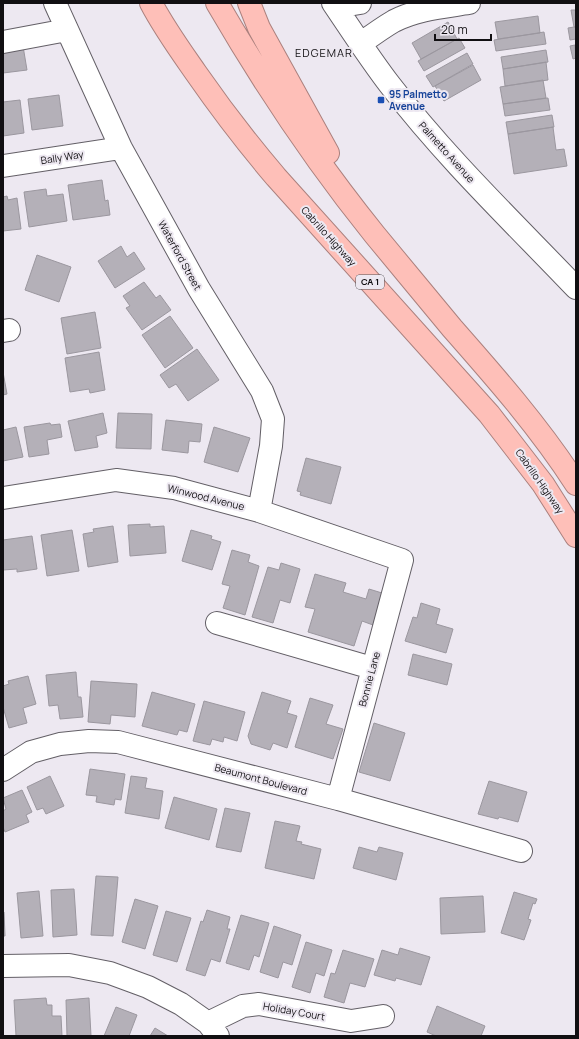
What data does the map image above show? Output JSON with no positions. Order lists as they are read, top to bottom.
{
  "streets": {
    "highway": ["Cabrillo Highway", "CA 1"],
    "street": [
      "Palmetto Avenue",
      "Bally Way",
      "Waterford Street",
      "Winwood Avenue",
      "Bonnie Lane",
      "Beaumont Boulevard",
      "Holiday Court"
    ]
  },
  "crossings": [
    ["Bally Way", "Waterford Street"],
    ["Waterford Street", "Winwood Avenue"],
    ["Winwood Avenue", "Bonnie Lane"],
    ["Bonnie Lane", "Beaumont Boulevard"]
  ],
  "districts": ["EDGEMAR"],
  "places": {
    "transit": ["95 Palmetto Avenue"]
  },
  "scale_bar": "20 m"
}
